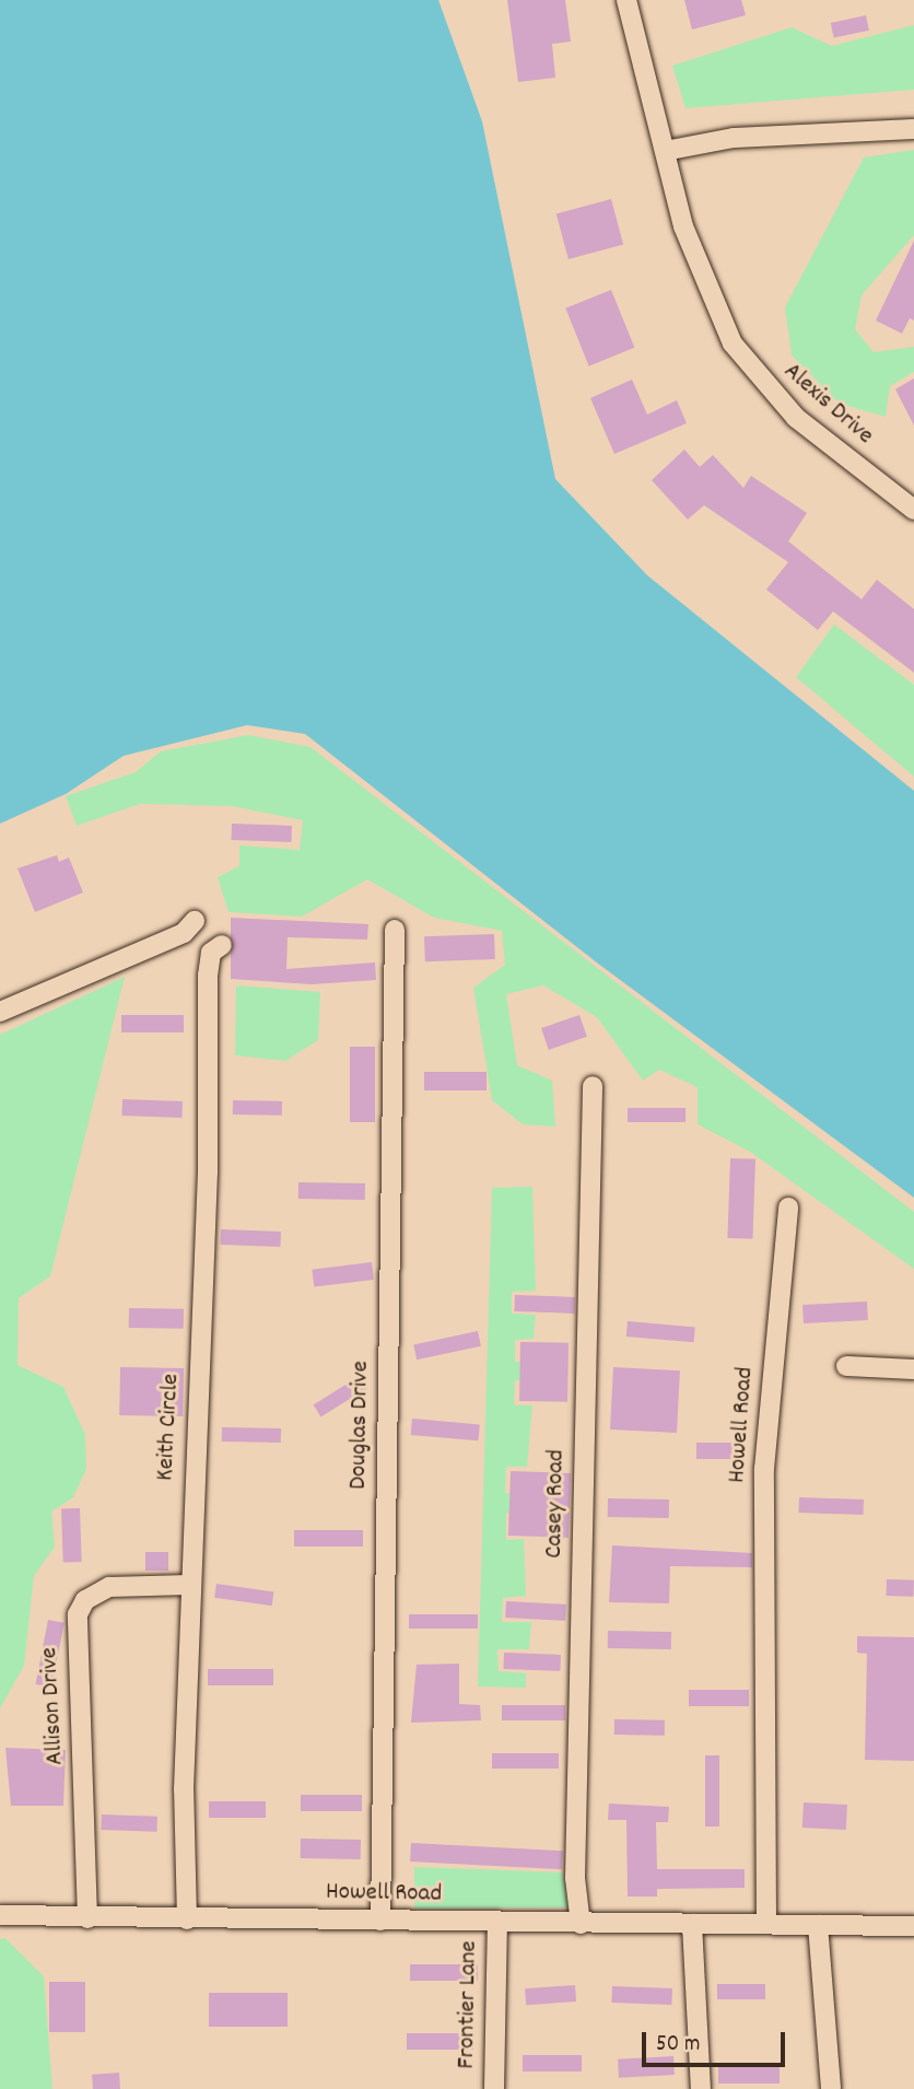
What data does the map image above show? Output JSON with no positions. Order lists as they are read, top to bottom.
{
  "streets": {
    "street": [
      "Alexis Drive",
      "Douglas Drive",
      "Howell Road",
      "Keith Circle",
      "Casey Road",
      "Allison Drive",
      "Frontier Lane"
    ]
  },
  "crossings": [
    ["Douglas Drive", "Howell Road"],
    ["Howell Road", "Keith Circle"],
    ["Howell Road", "Casey Road"],
    ["Howell Road", "Allison Drive"],
    ["Howell Road", "Frontier Lane"],
    ["Keith Circle", "Allison Drive"]
  ],
  "scale_bar": "50 m"
}
